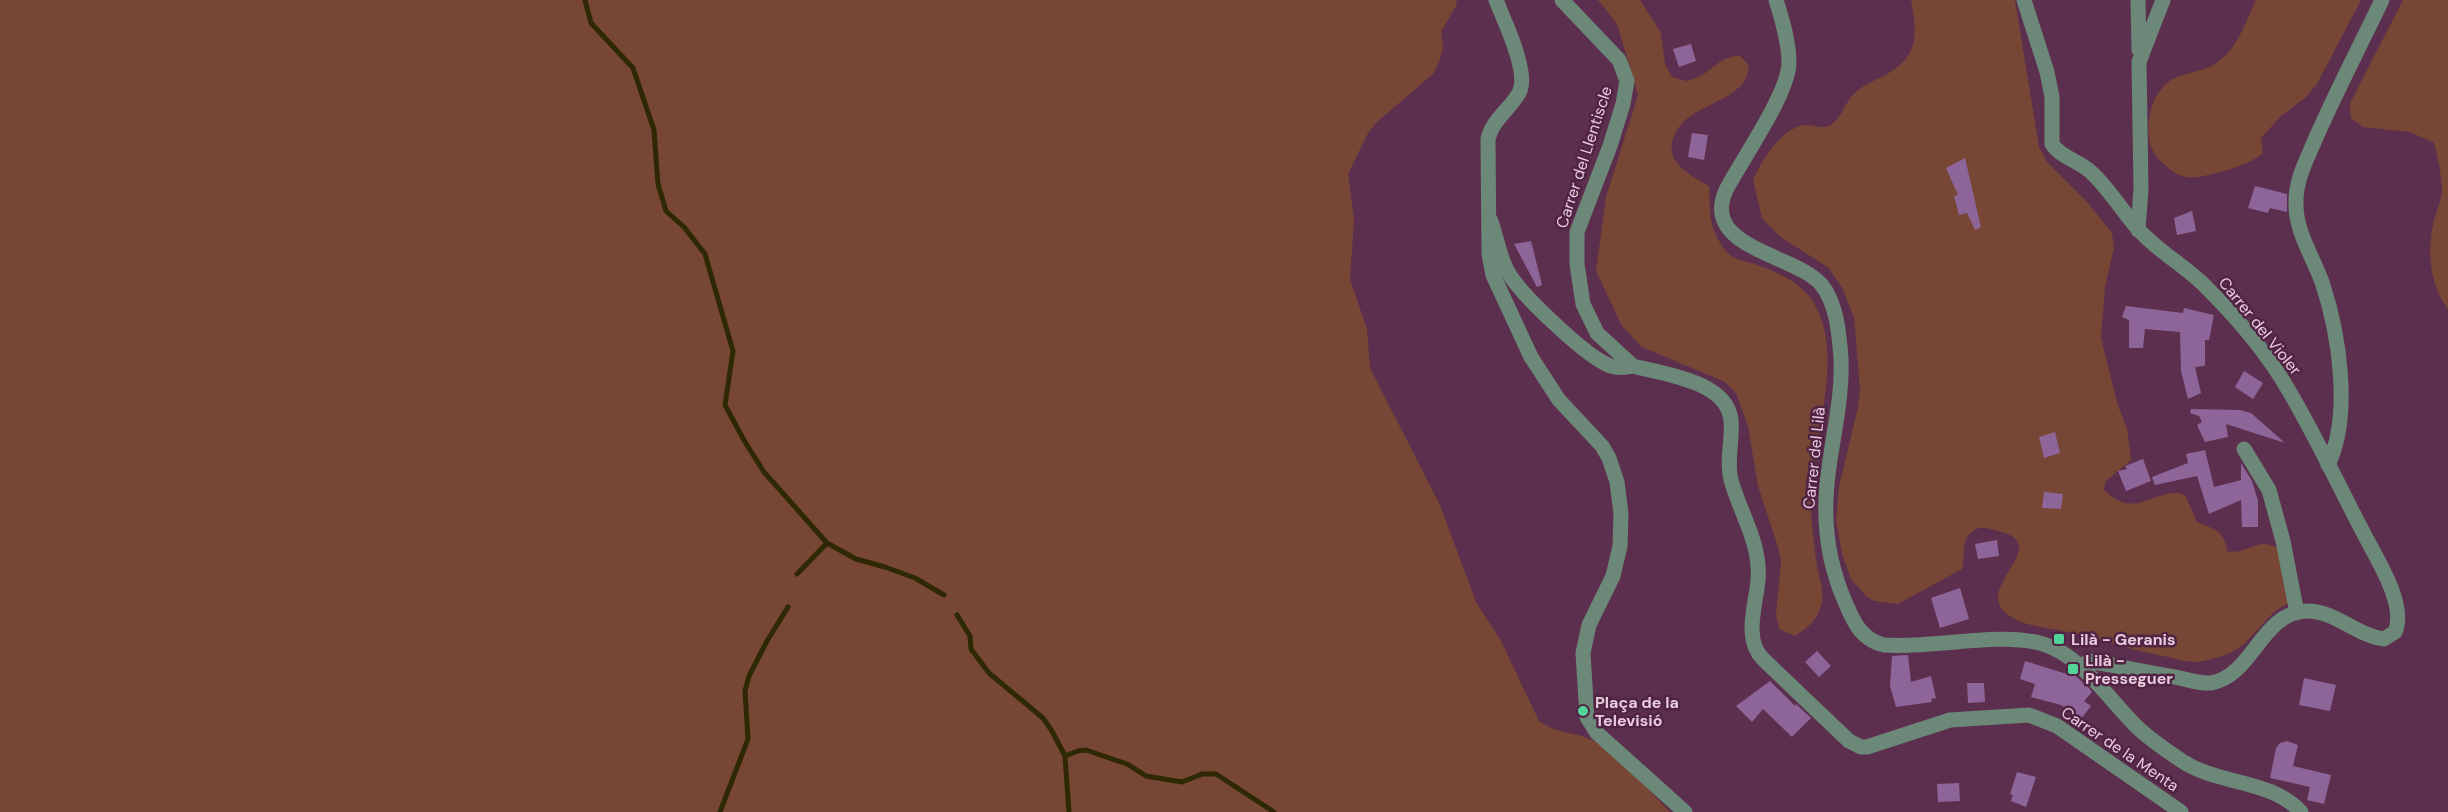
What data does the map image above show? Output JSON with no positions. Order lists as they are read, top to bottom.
{
  "streets": {
    "street": [
      "Carrer del Llentiscle",
      "Carrer del Violer",
      "Carrer del Lilà",
      "Carrer de la Menta"
    ]
  },
  "crossings": [
    ["Carrer del Llentiscle", "Carrer de la Menta"]
  ],
  "places": {
    "transit": ["Lilà - Geranis", "Lilà - Presseguer"],
    "other": ["Plaça de la Televisió"]
  }
}
